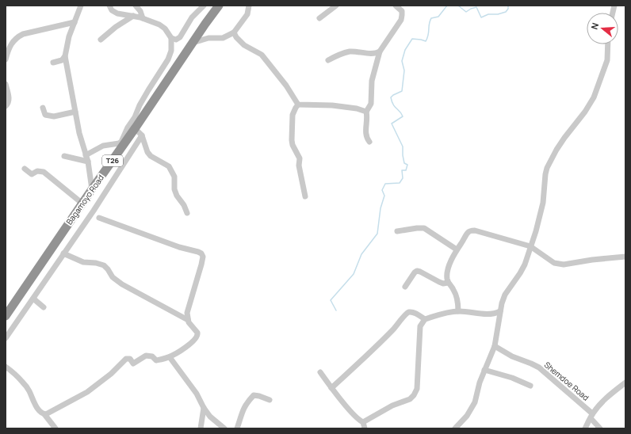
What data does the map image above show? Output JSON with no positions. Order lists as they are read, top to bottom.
{
  "streets": {
    "highway": ["T26", "Bagamoyo Road"],
    "street": ["Shemdoe Road"]
  },
  "north": "left"
}
